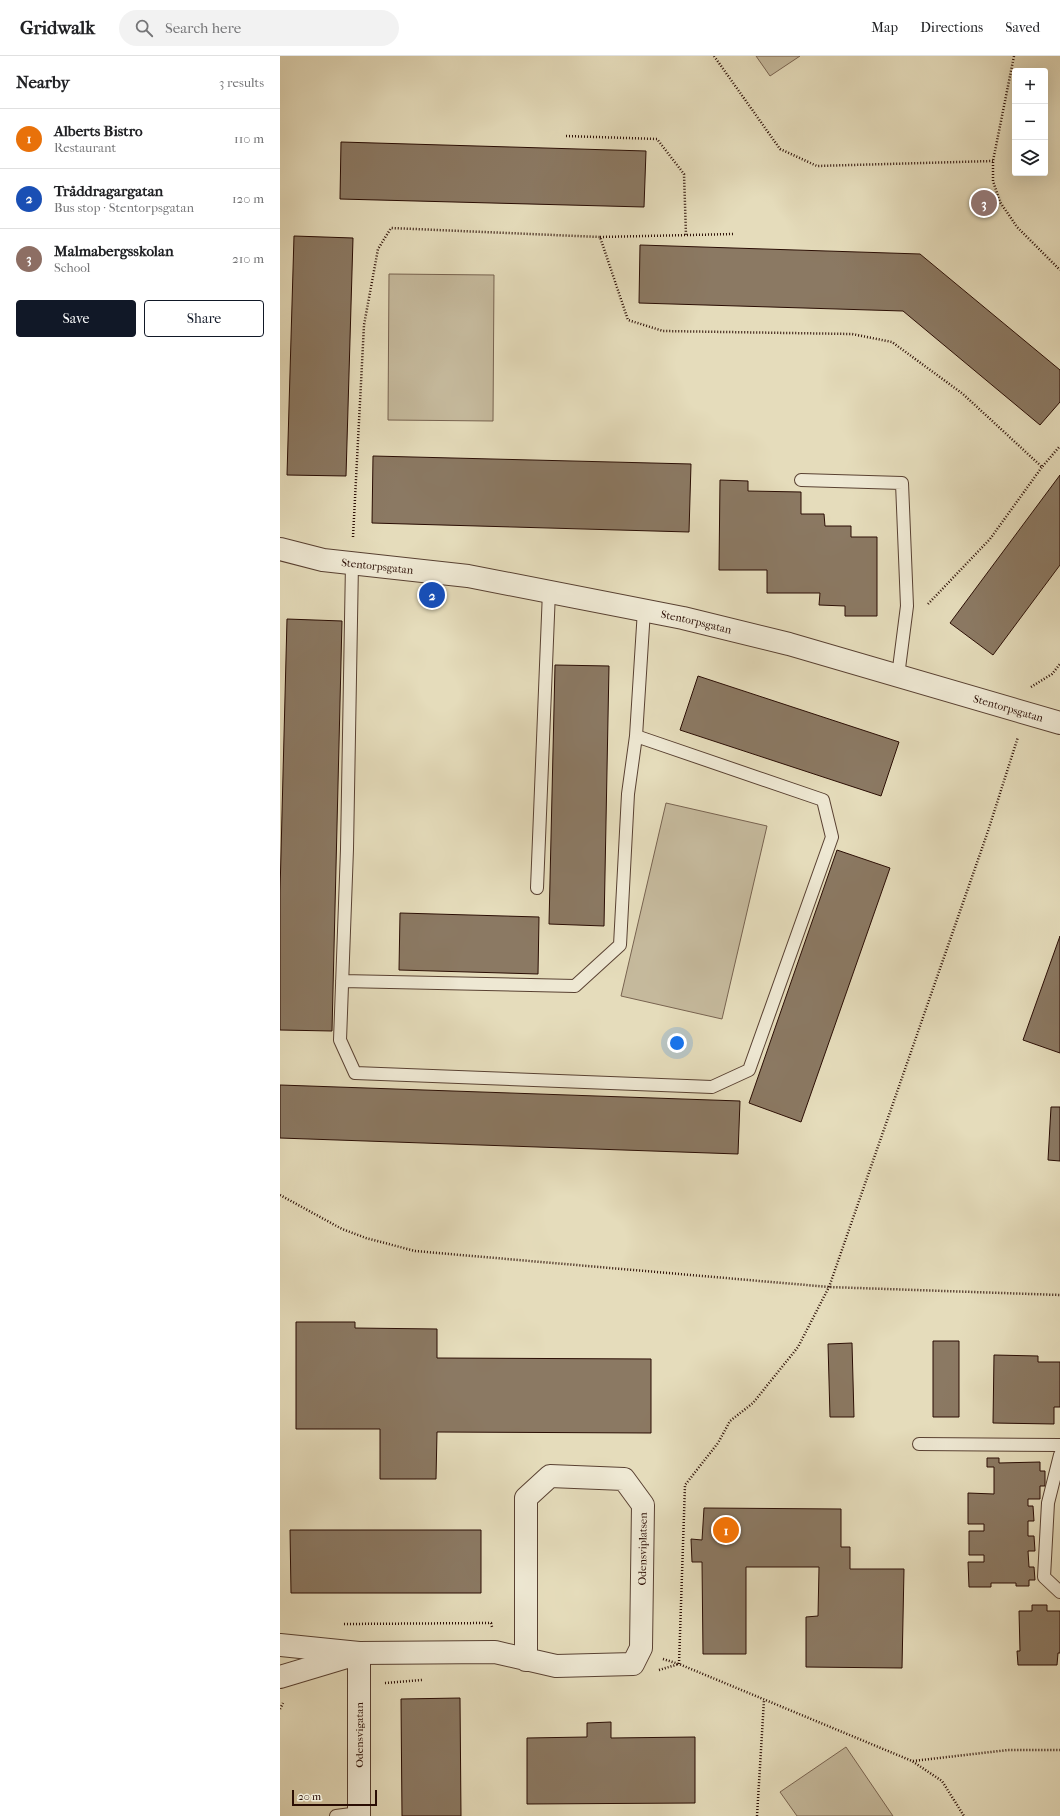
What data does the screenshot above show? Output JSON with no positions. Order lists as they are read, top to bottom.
{
  "streets": {
    "street": ["Stentorpsgatan", "Odensviplatsen", "Odensvigatan"]
  },
  "crossings": [
    ["Odensviplatsen", "Odensvigatan"]
  ],
  "scale_bar": "20 m",
  "page": {
    "header": "Gridwalk",
    "search": "Search here",
    "nav": ["Map", "Directions", "Saved"],
    "heading": ["Nearby", "3 results"],
    "map_buttons": ["+", "−"],
    "list": [
      {
        "mark": "1",
        "name": "Alberts Bistro",
        "note": "Restaurant",
        "value": "110 m"
      },
      {
        "mark": "2",
        "name": "Tråddragargatan",
        "note": "Bus stop · Stentorpsgatan",
        "value": "120 m"
      },
      {
        "mark": "3",
        "name": "Malmabergsskolan",
        "note": "School",
        "value": "210 m"
      }
    ],
    "pins": ["3", "2", "1"],
    "buttons": ["Save", "Share"],
    "scale": "20 m"
  }
}
